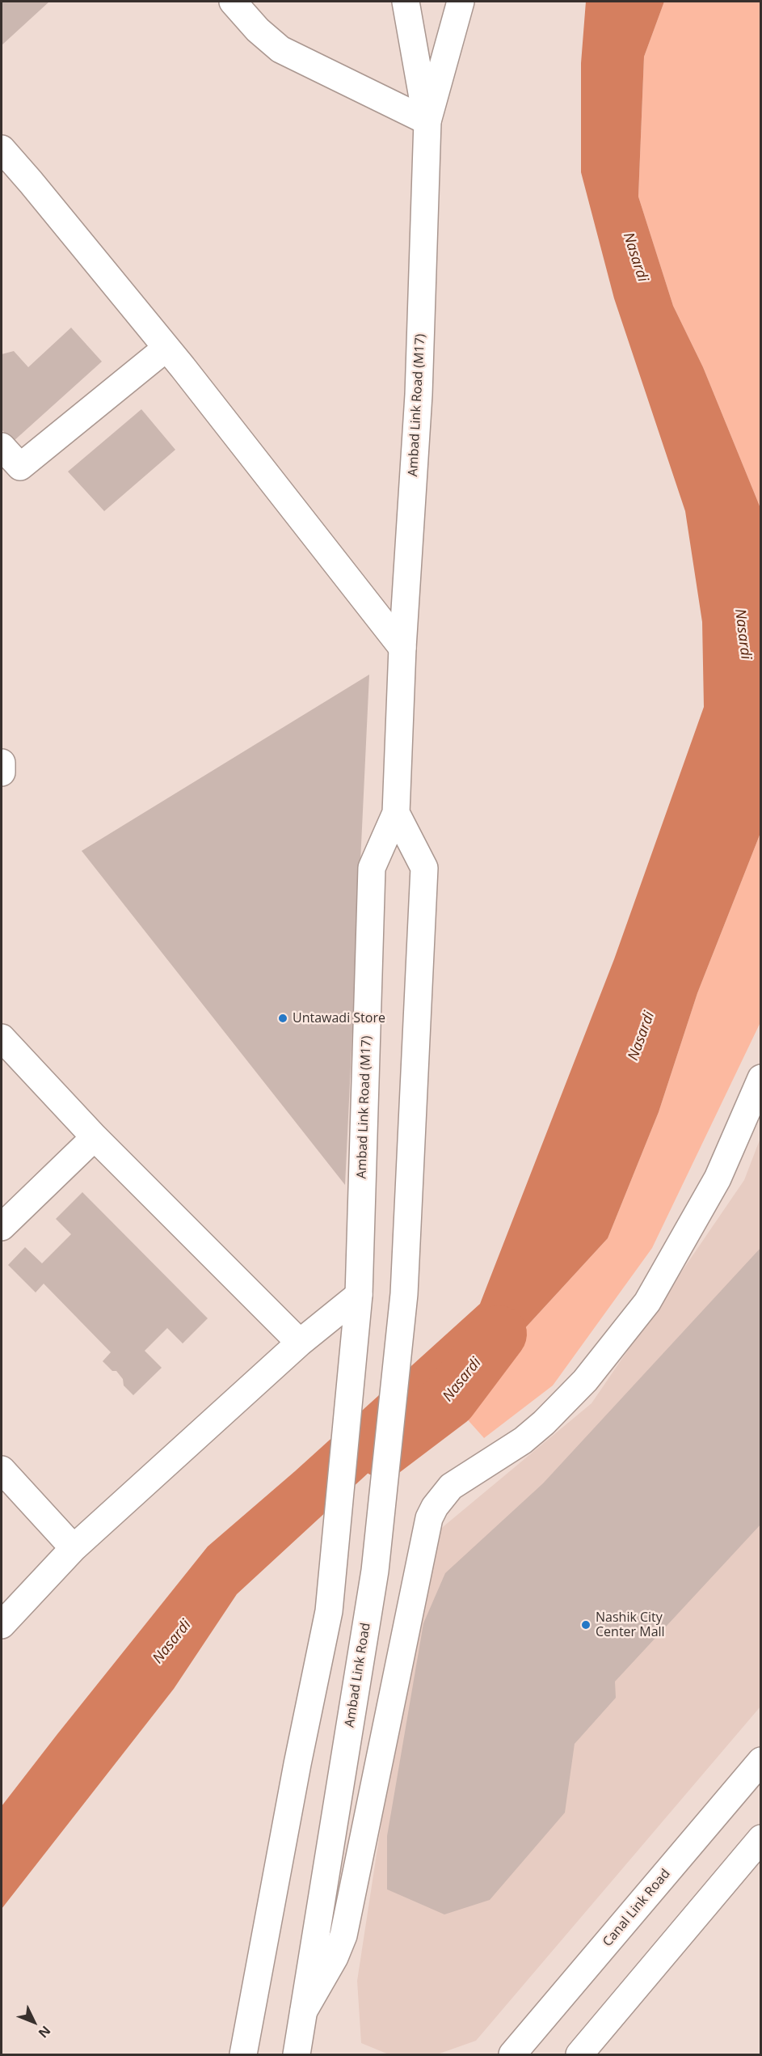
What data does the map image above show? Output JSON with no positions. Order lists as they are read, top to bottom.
{
  "streets": {
    "main road": ["Ambad Link Road (M17)", "Ambad Link Road", "Canal Link Road"]
  },
  "crossings": [
    ["Ambad Link Road (M17)", "Ambad Link Road"]
  ],
  "water": ["Nasardi"],
  "places": ["Untawadi Store", "Nashik City Center Mall"],
  "north": "bottom right"
}
